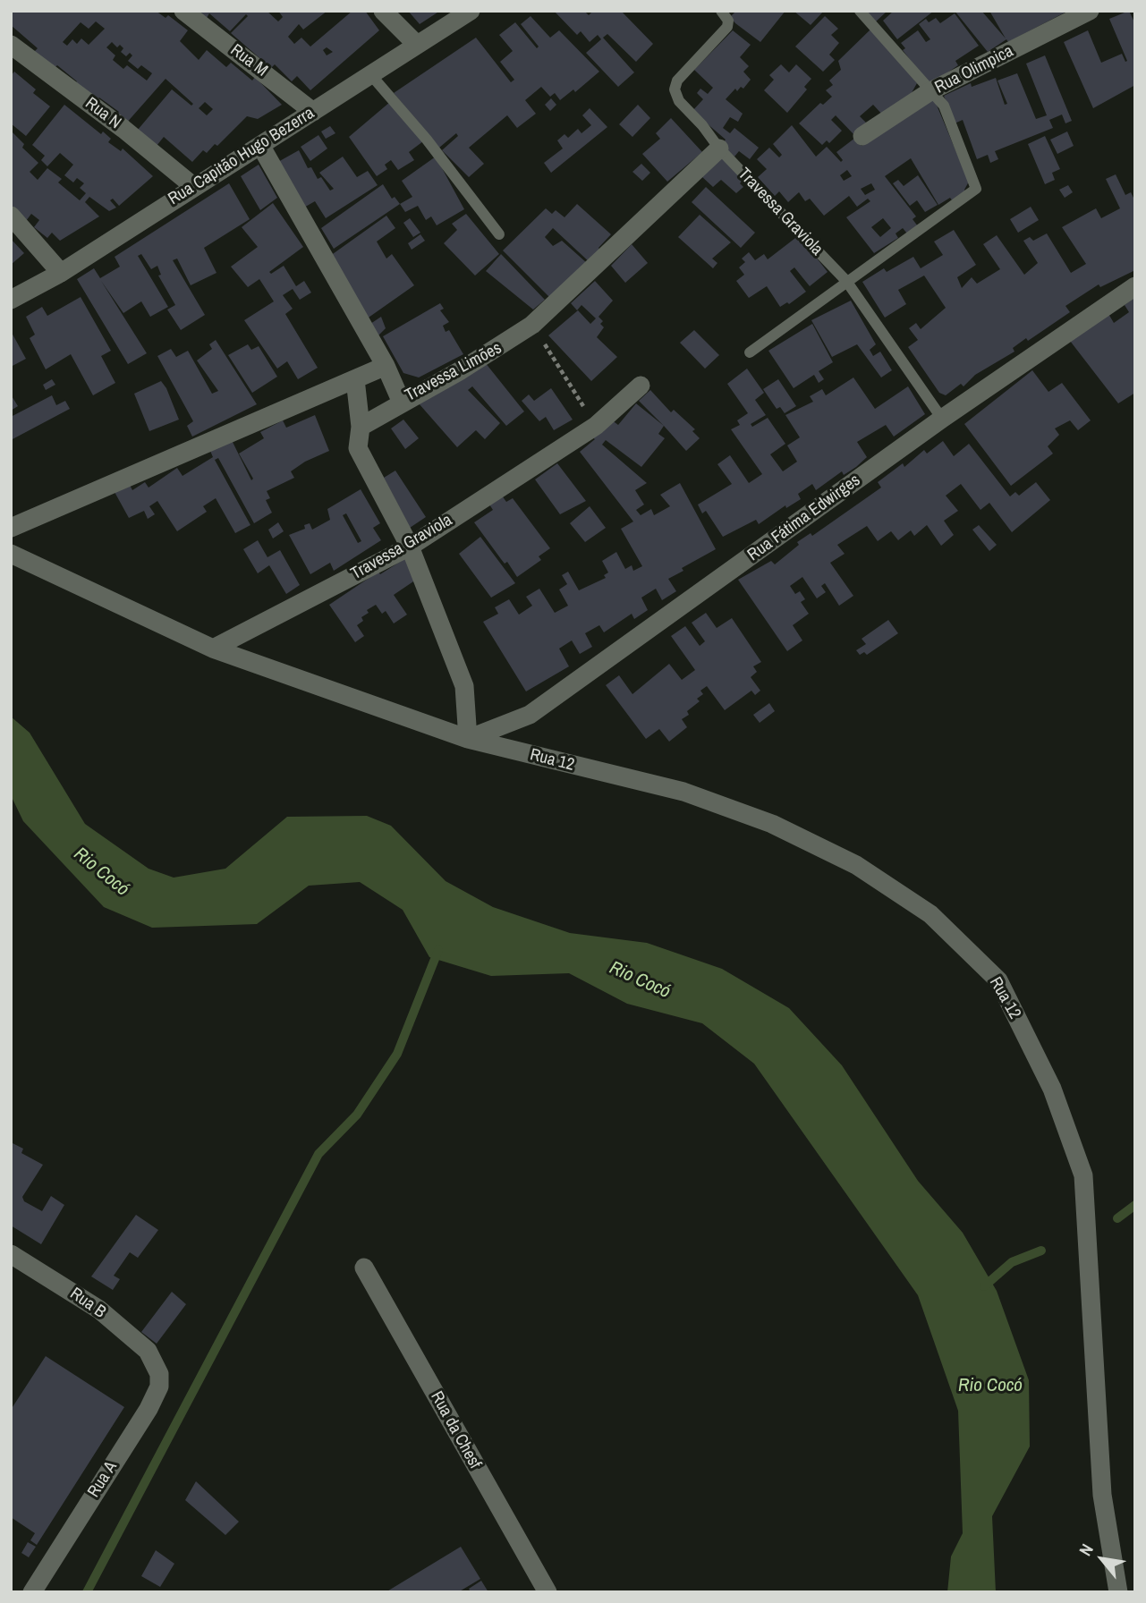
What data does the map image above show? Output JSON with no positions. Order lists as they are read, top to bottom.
{
  "streets": {
    "street": [
      "Rua M",
      "Rua Olimpica",
      "Rua N",
      "Rua Capitão Hugo Bezerra",
      "Travessa Graviola",
      "Travessa Limões",
      "Rua Fátima Edwirges",
      "Rua 12",
      "Rua B",
      "Rua da Chesf",
      "Rua A"
    ]
  },
  "crossings": [
    ["Rua M", "Rua Capitão Hugo Bezerra"],
    ["Rua N", "Rua Capitão Hugo Bezerra"],
    ["Rua Capitão Hugo Bezerra", "Travessa Limões"],
    ["Travessa Graviola", "Travessa Limões"],
    ["Travessa Graviola", "Rua Fátima Edwirges"],
    ["Travessa Graviola", "Rua 12"],
    ["Rua Fátima Edwirges", "Rua 12"],
    ["Rua B", "Rua A"]
  ],
  "water": ["Rio Cocó"],
  "north": "top left"
}
